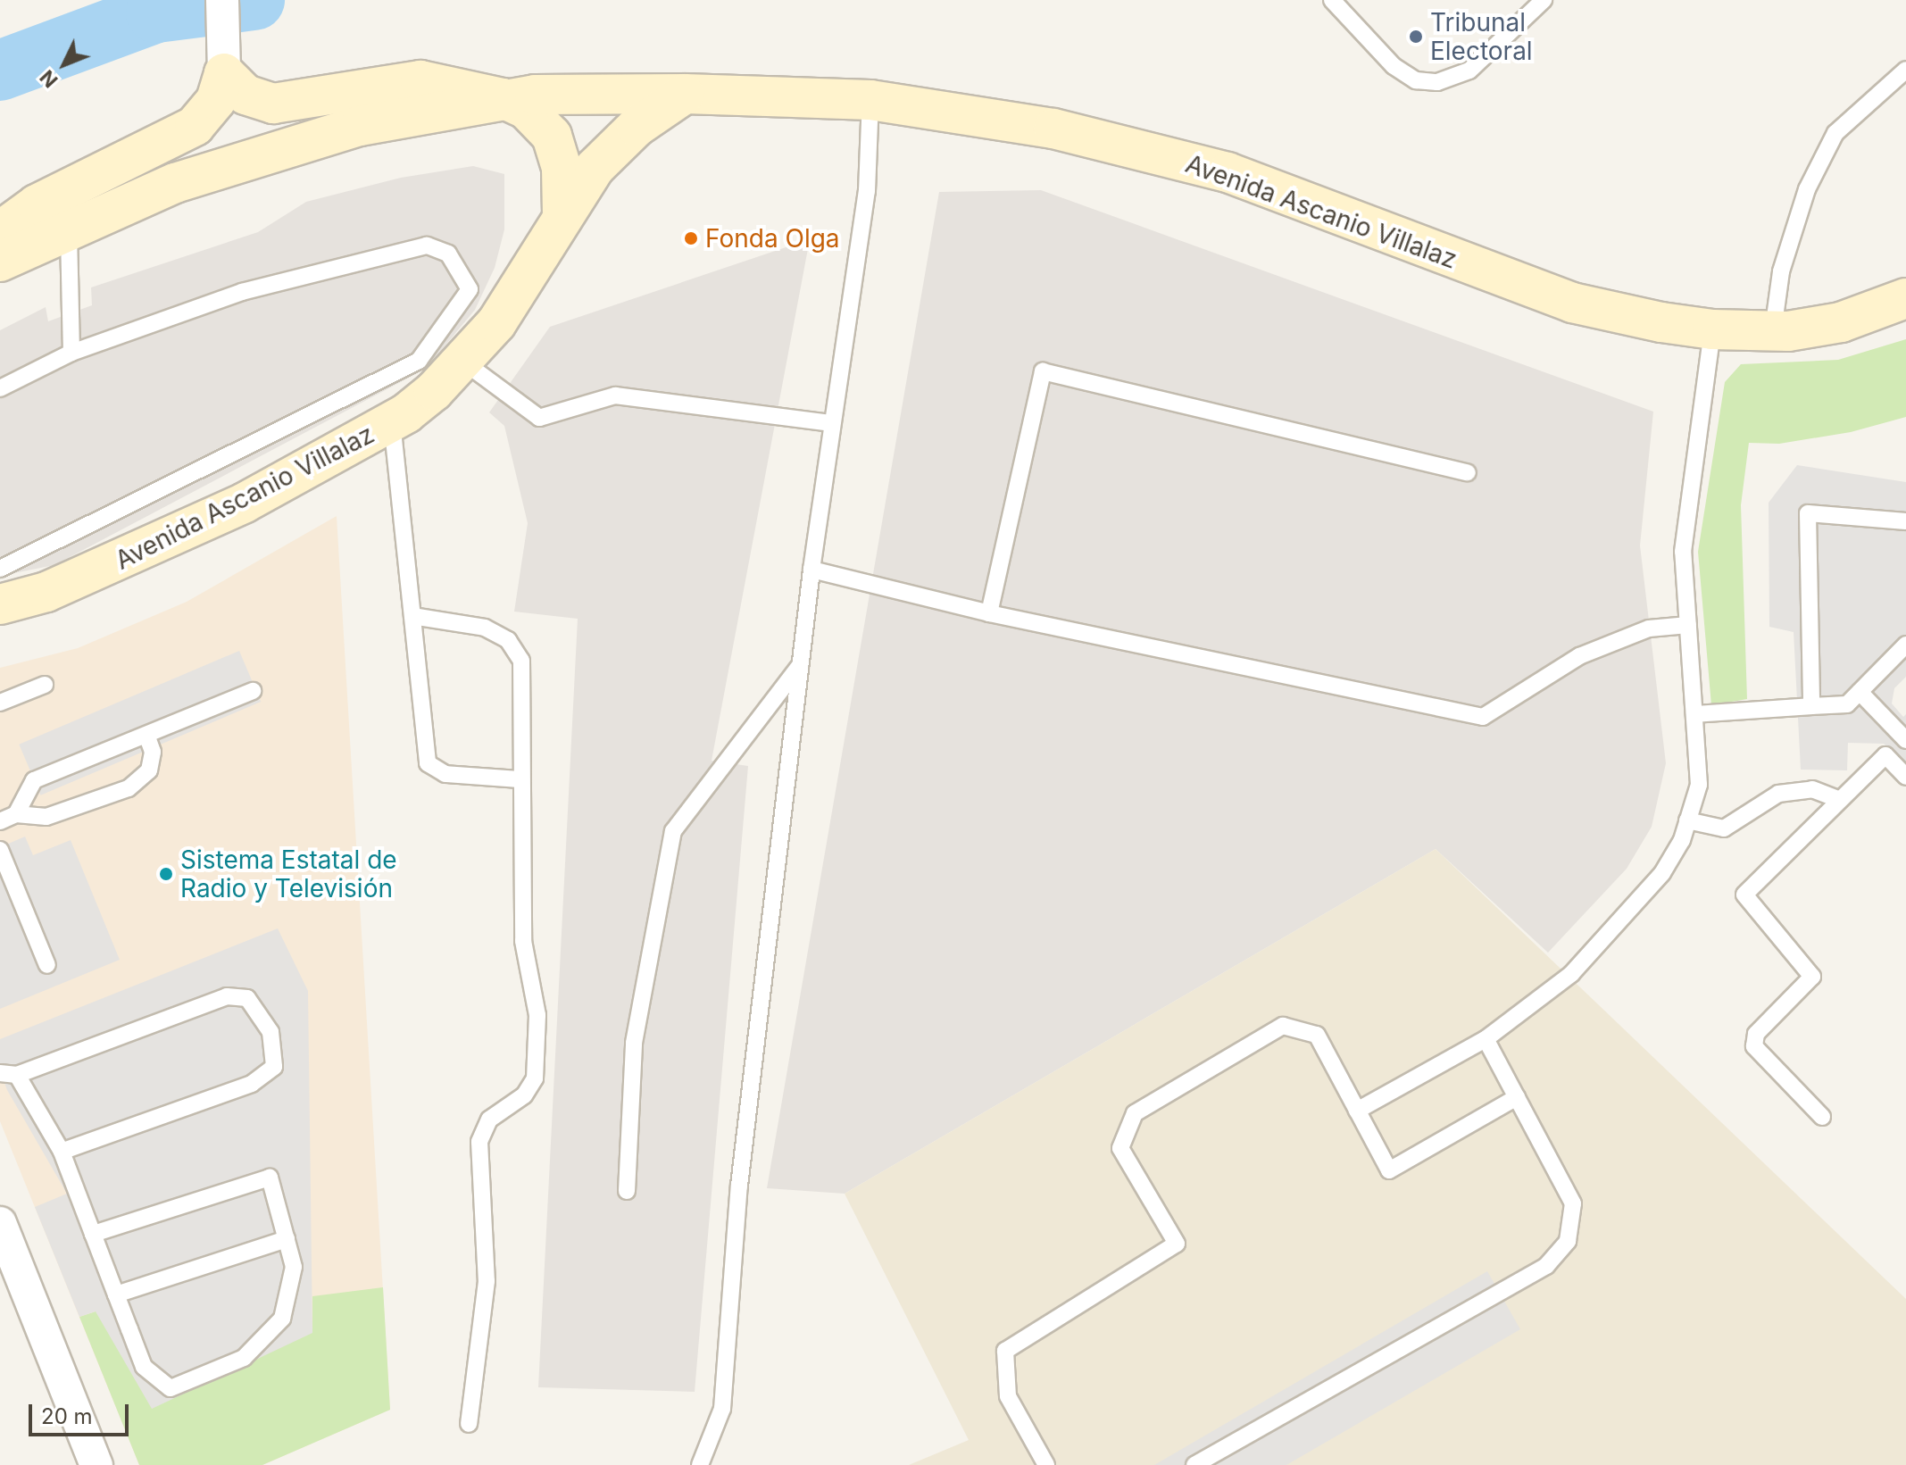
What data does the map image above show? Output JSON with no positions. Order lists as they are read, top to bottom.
{
  "streets": {
    "main road": ["Avenida Ascanio Villalaz"]
  },
  "places": ["Tribunal Electoral", "Fonda Olga", "Sistema Estatal de Radio y Televisión"],
  "scale_bar": "20 m",
  "north": "bottom left"
}
